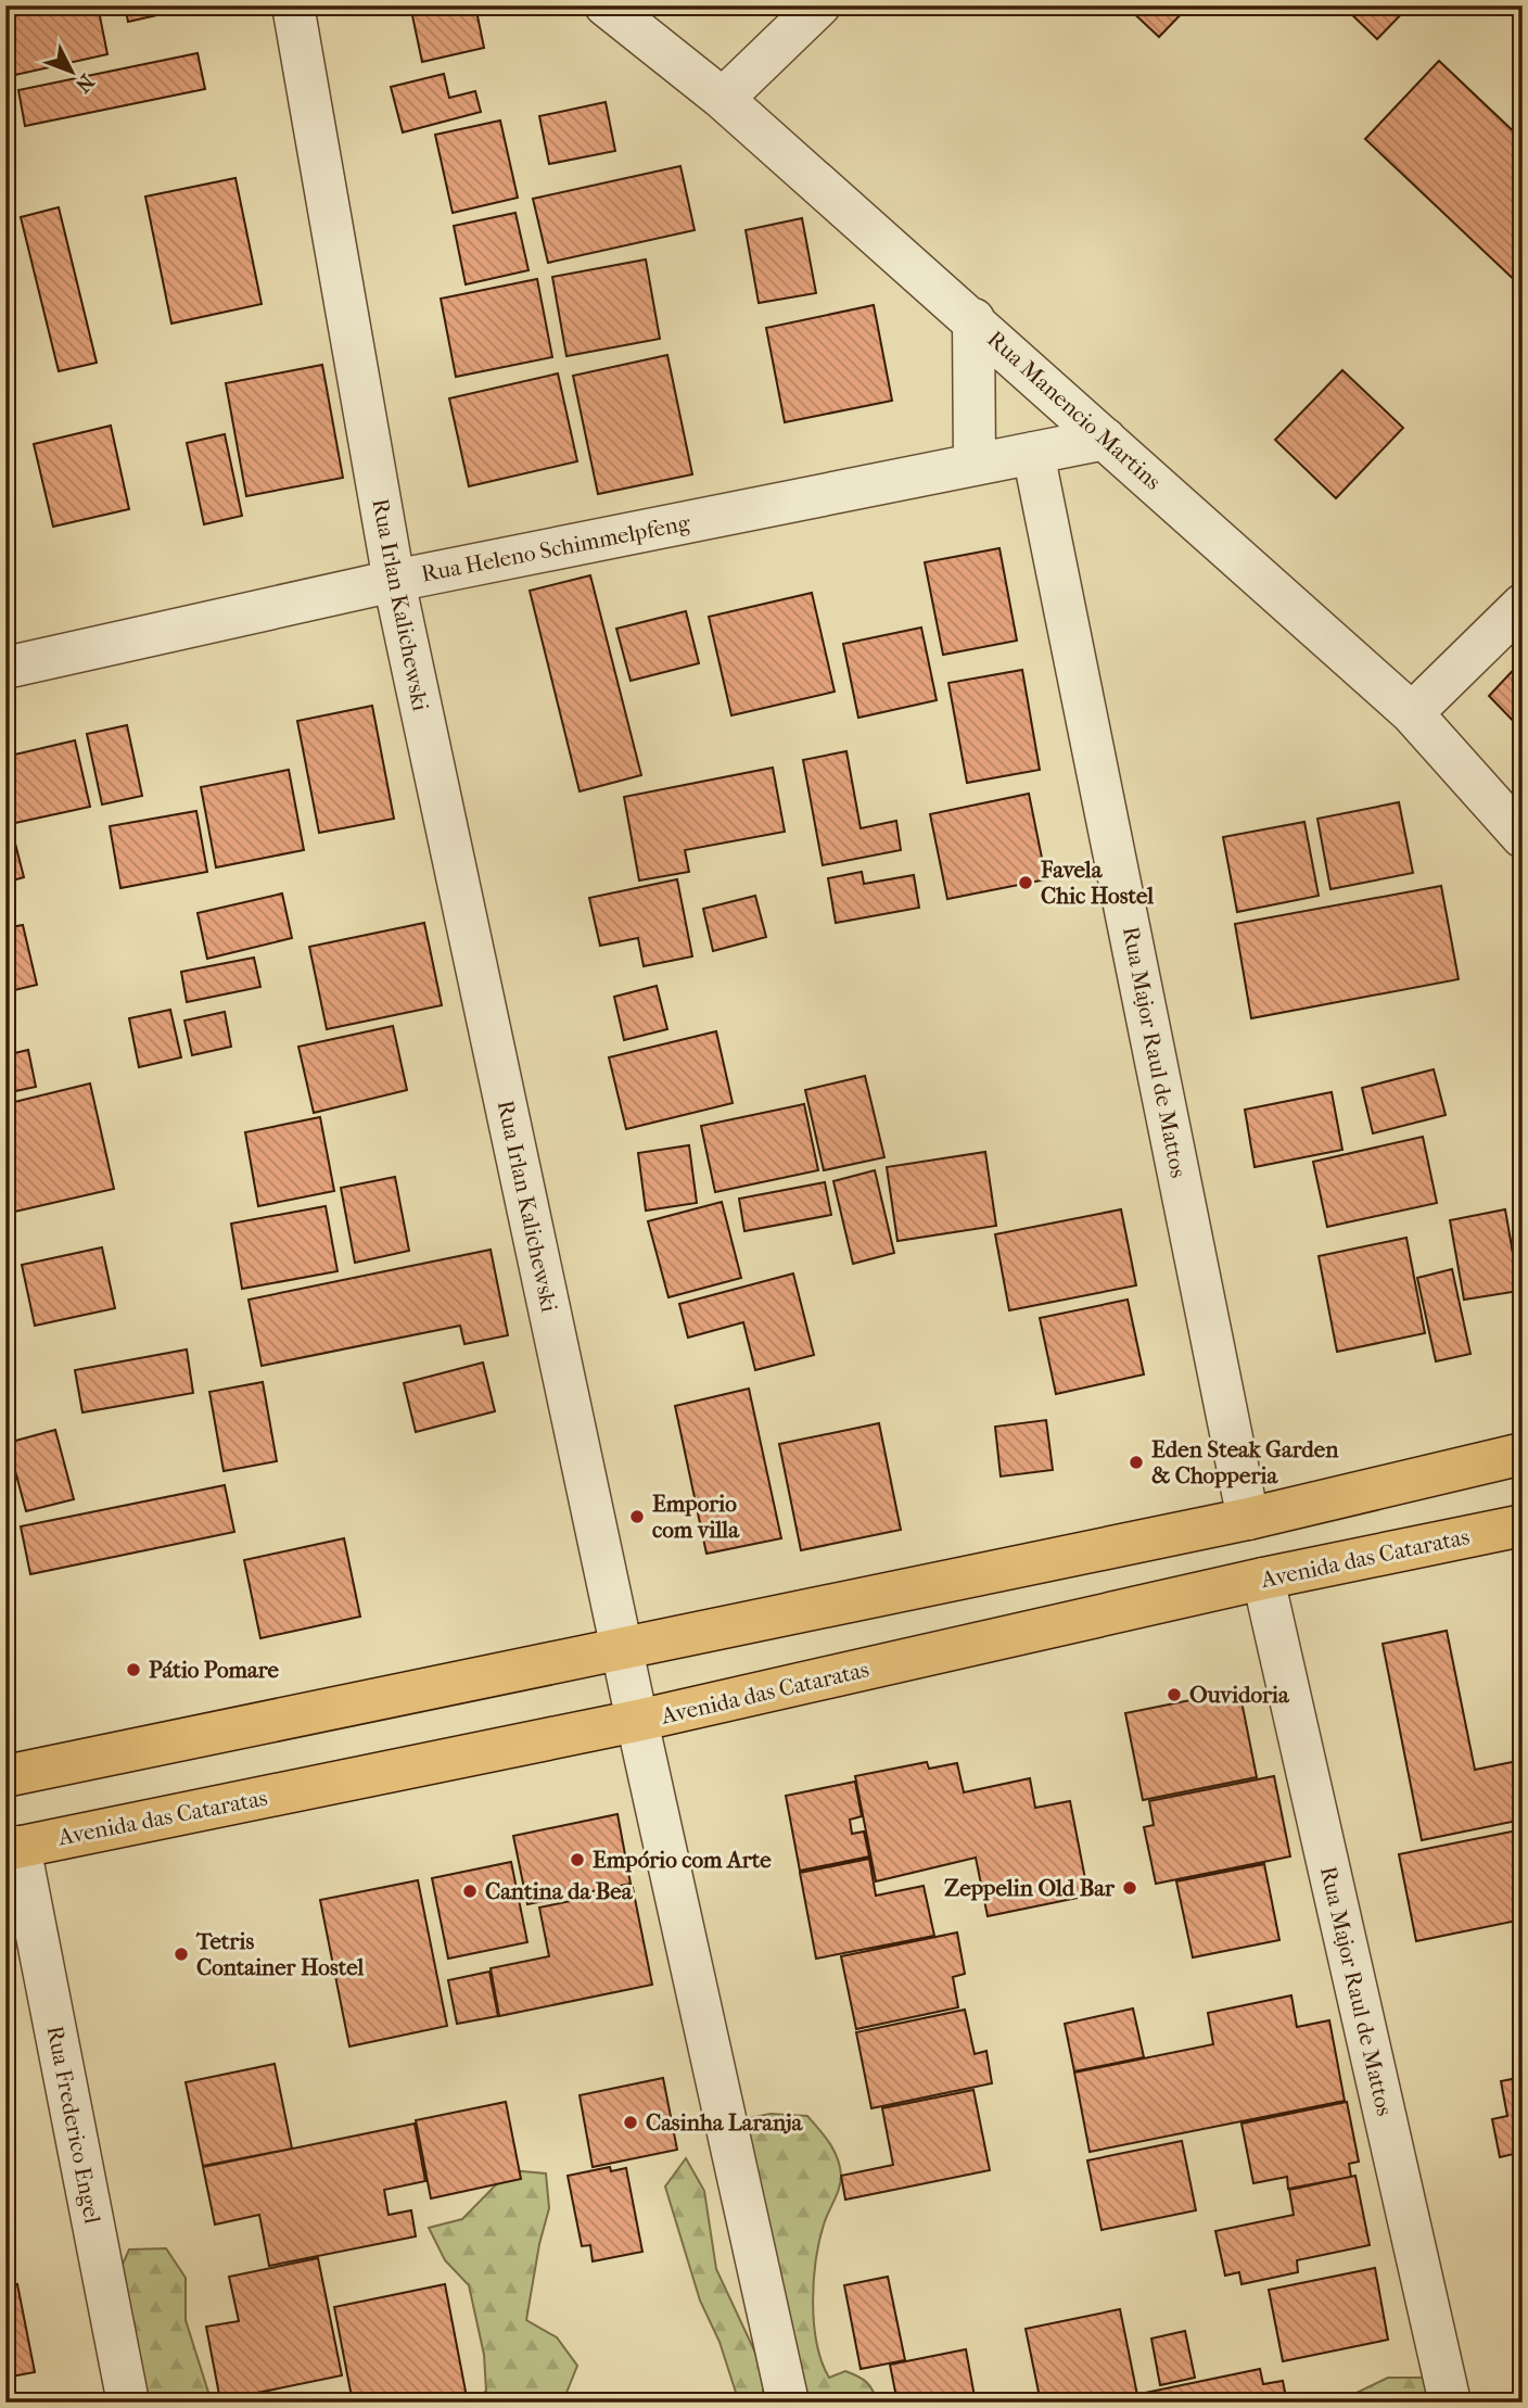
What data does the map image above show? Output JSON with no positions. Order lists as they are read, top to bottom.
{
  "streets": {
    "main road": ["Avenida das Cataratas"],
    "street": [
      "Rua Manencio Martins",
      "Rua Heleno Schimmelpfeng",
      "Rua Irlan Kalichewski",
      "Rua Major Raul de Mattos",
      "Rua Frederico Engel"
    ]
  },
  "crossings": [
    ["Rua Manencio Martins", "Rua Heleno Schimmelpfeng"],
    ["Rua Heleno Schimmelpfeng", "Rua Irlan Kalichewski"],
    ["Rua Heleno Schimmelpfeng", "Rua Major Raul de Mattos"],
    ["Rua Irlan Kalichewski", "Avenida das Cataratas"],
    ["Rua Major Raul de Mattos", "Avenida das Cataratas"],
    ["Avenida das Cataratas", "Rua Frederico Engel"]
  ],
  "places": [
    "Favela Chic Hostel",
    "Eden Steak Garden & Chopperia",
    "Emporio com villa",
    "Pátio Pomare",
    "Ouvidoria",
    "Empório com Arte",
    "Zeppelin Old Bar",
    "Cantina da Bea",
    "Tetris Container Hostel",
    "Casinha Laranja"
  ],
  "north": "bottom right"
}
